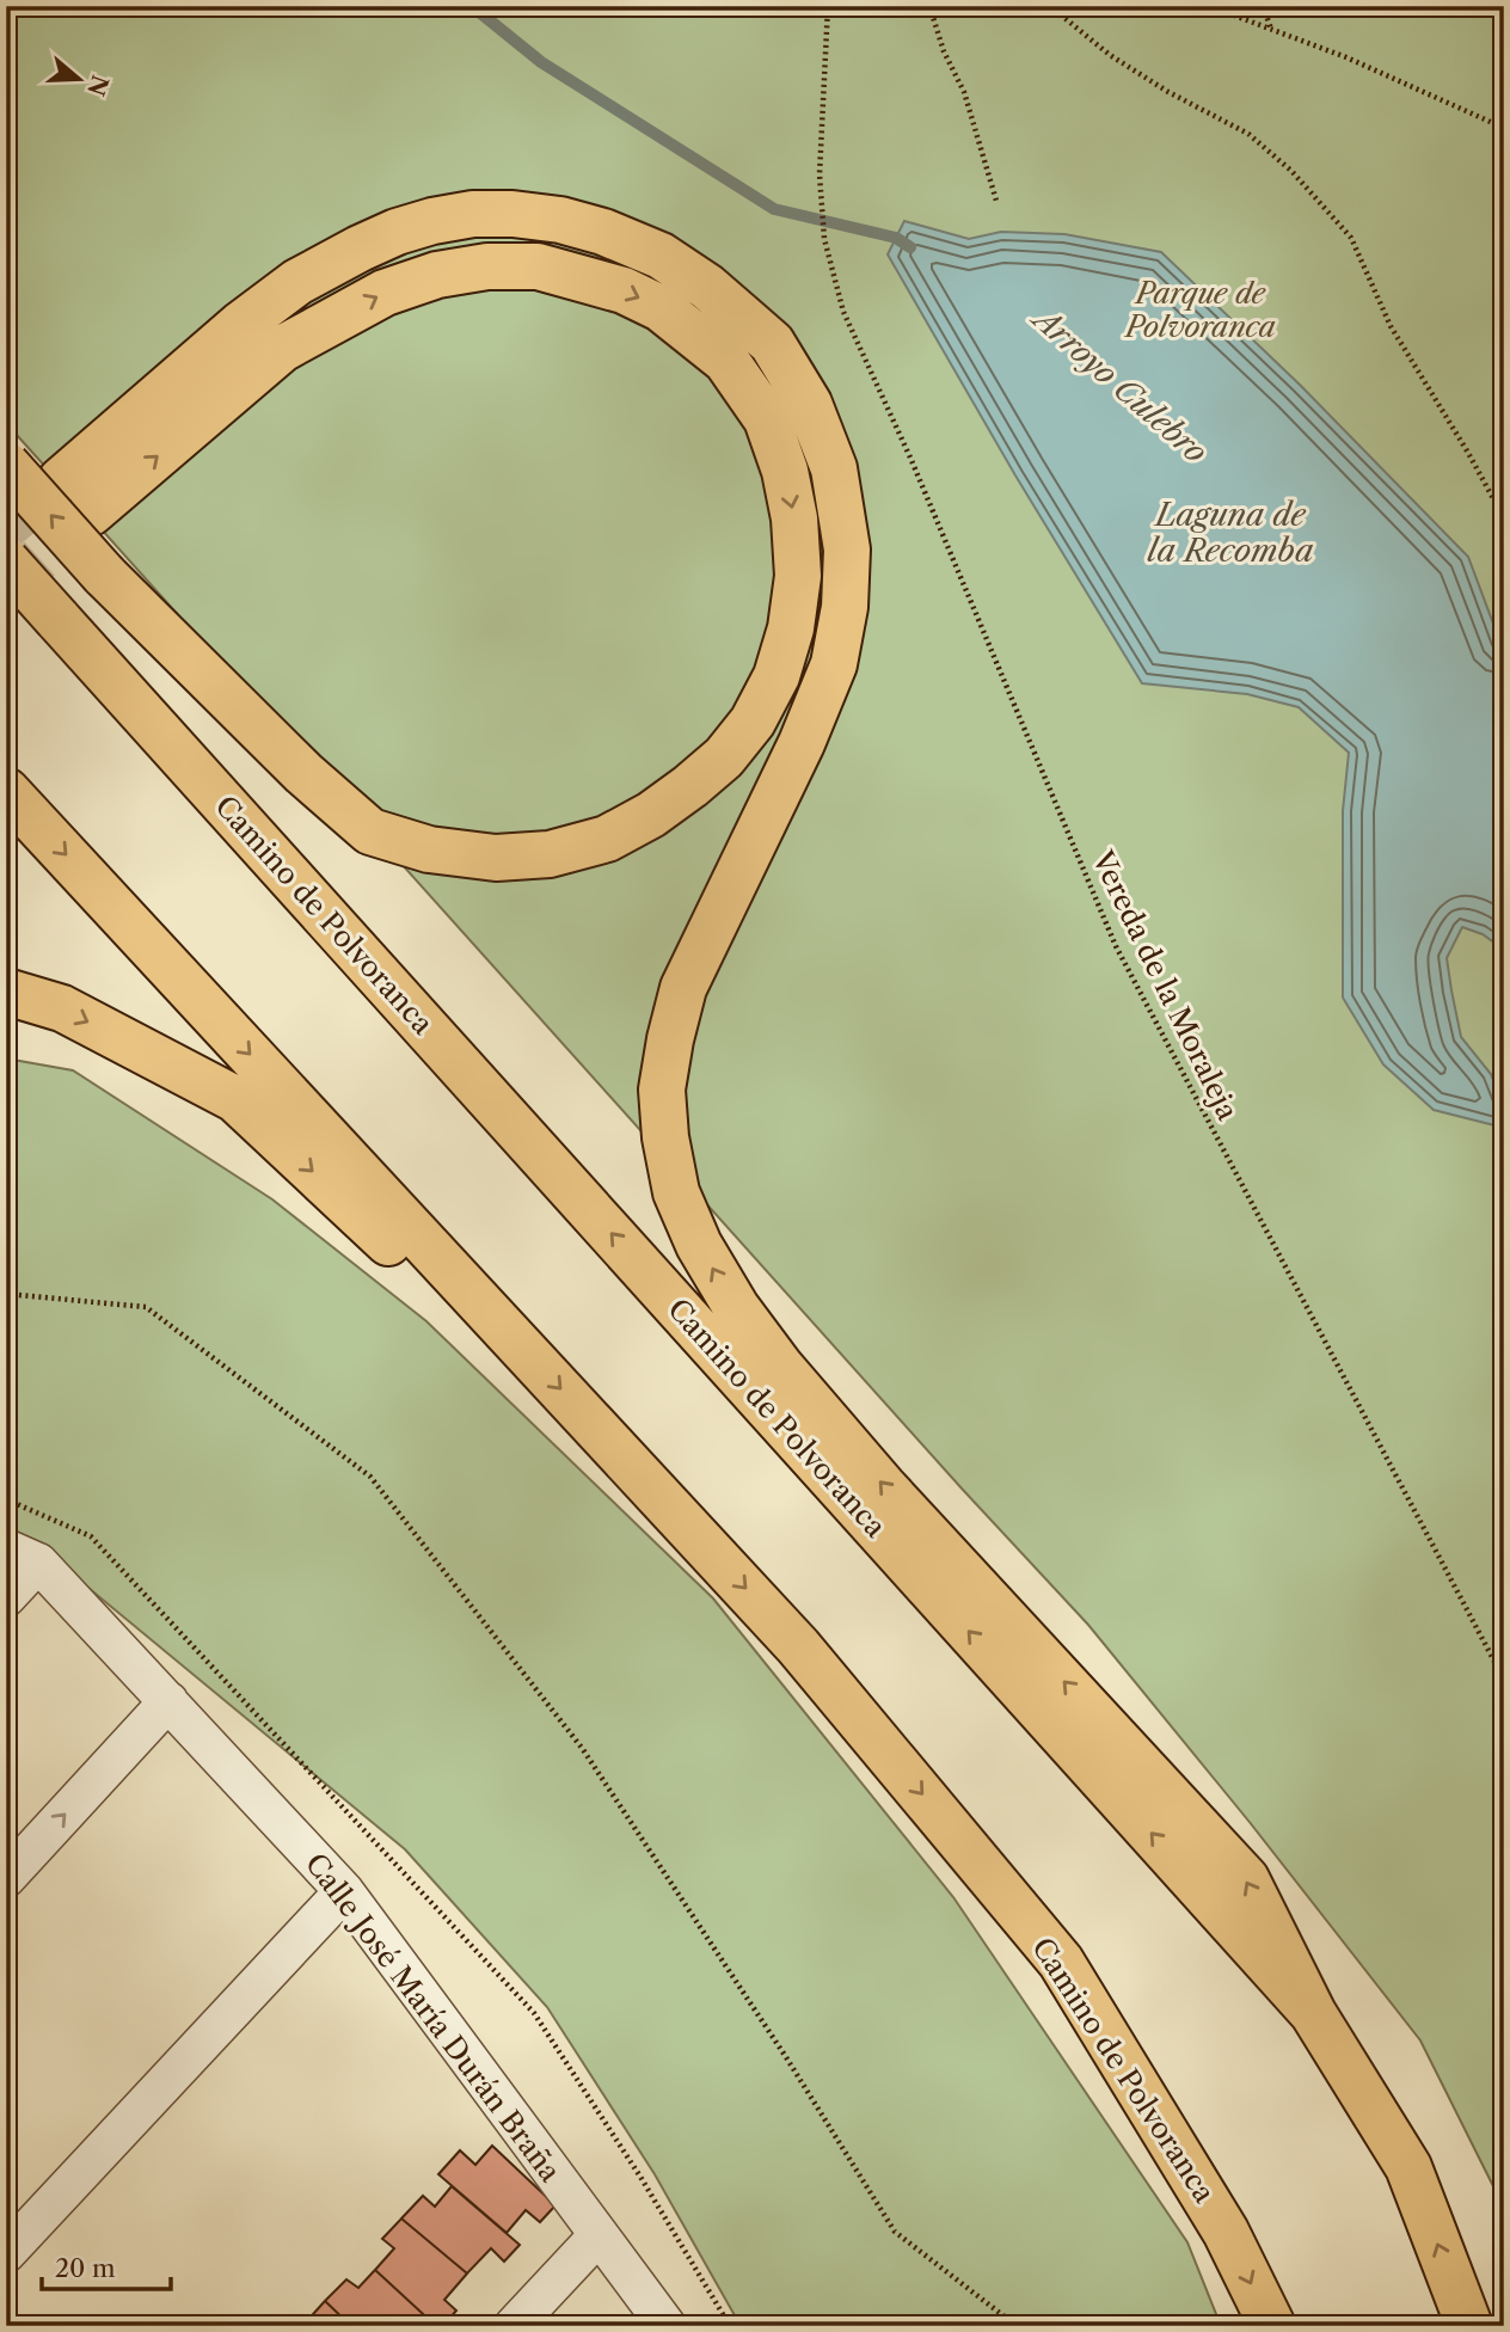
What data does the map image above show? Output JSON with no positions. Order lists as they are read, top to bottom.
{
  "streets": {
    "highway": ["Camino de Polvoranca"],
    "street": ["Calle José María Durán Braña"],
    "path": ["Vereda de la Moraleja"]
  },
  "water": ["Arroyo Culebro", "Laguna de la Recomba"],
  "parks": ["Parque de Polvoranca"],
  "scale_bar": "20 m",
  "north": "right"
}
